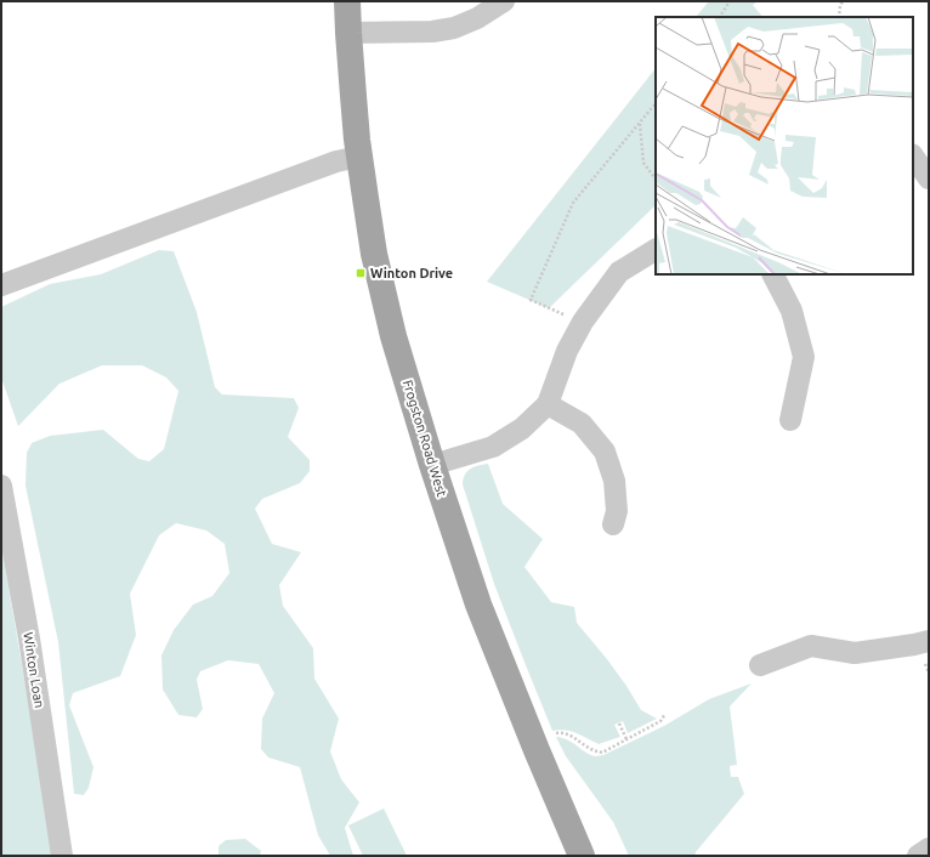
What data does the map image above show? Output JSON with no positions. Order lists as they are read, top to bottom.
{
  "streets": {
    "main road": ["Frogston Road West"],
    "street": ["Winton Loan"]
  },
  "places": {
    "transit": ["Winton Drive"]
  }
}
